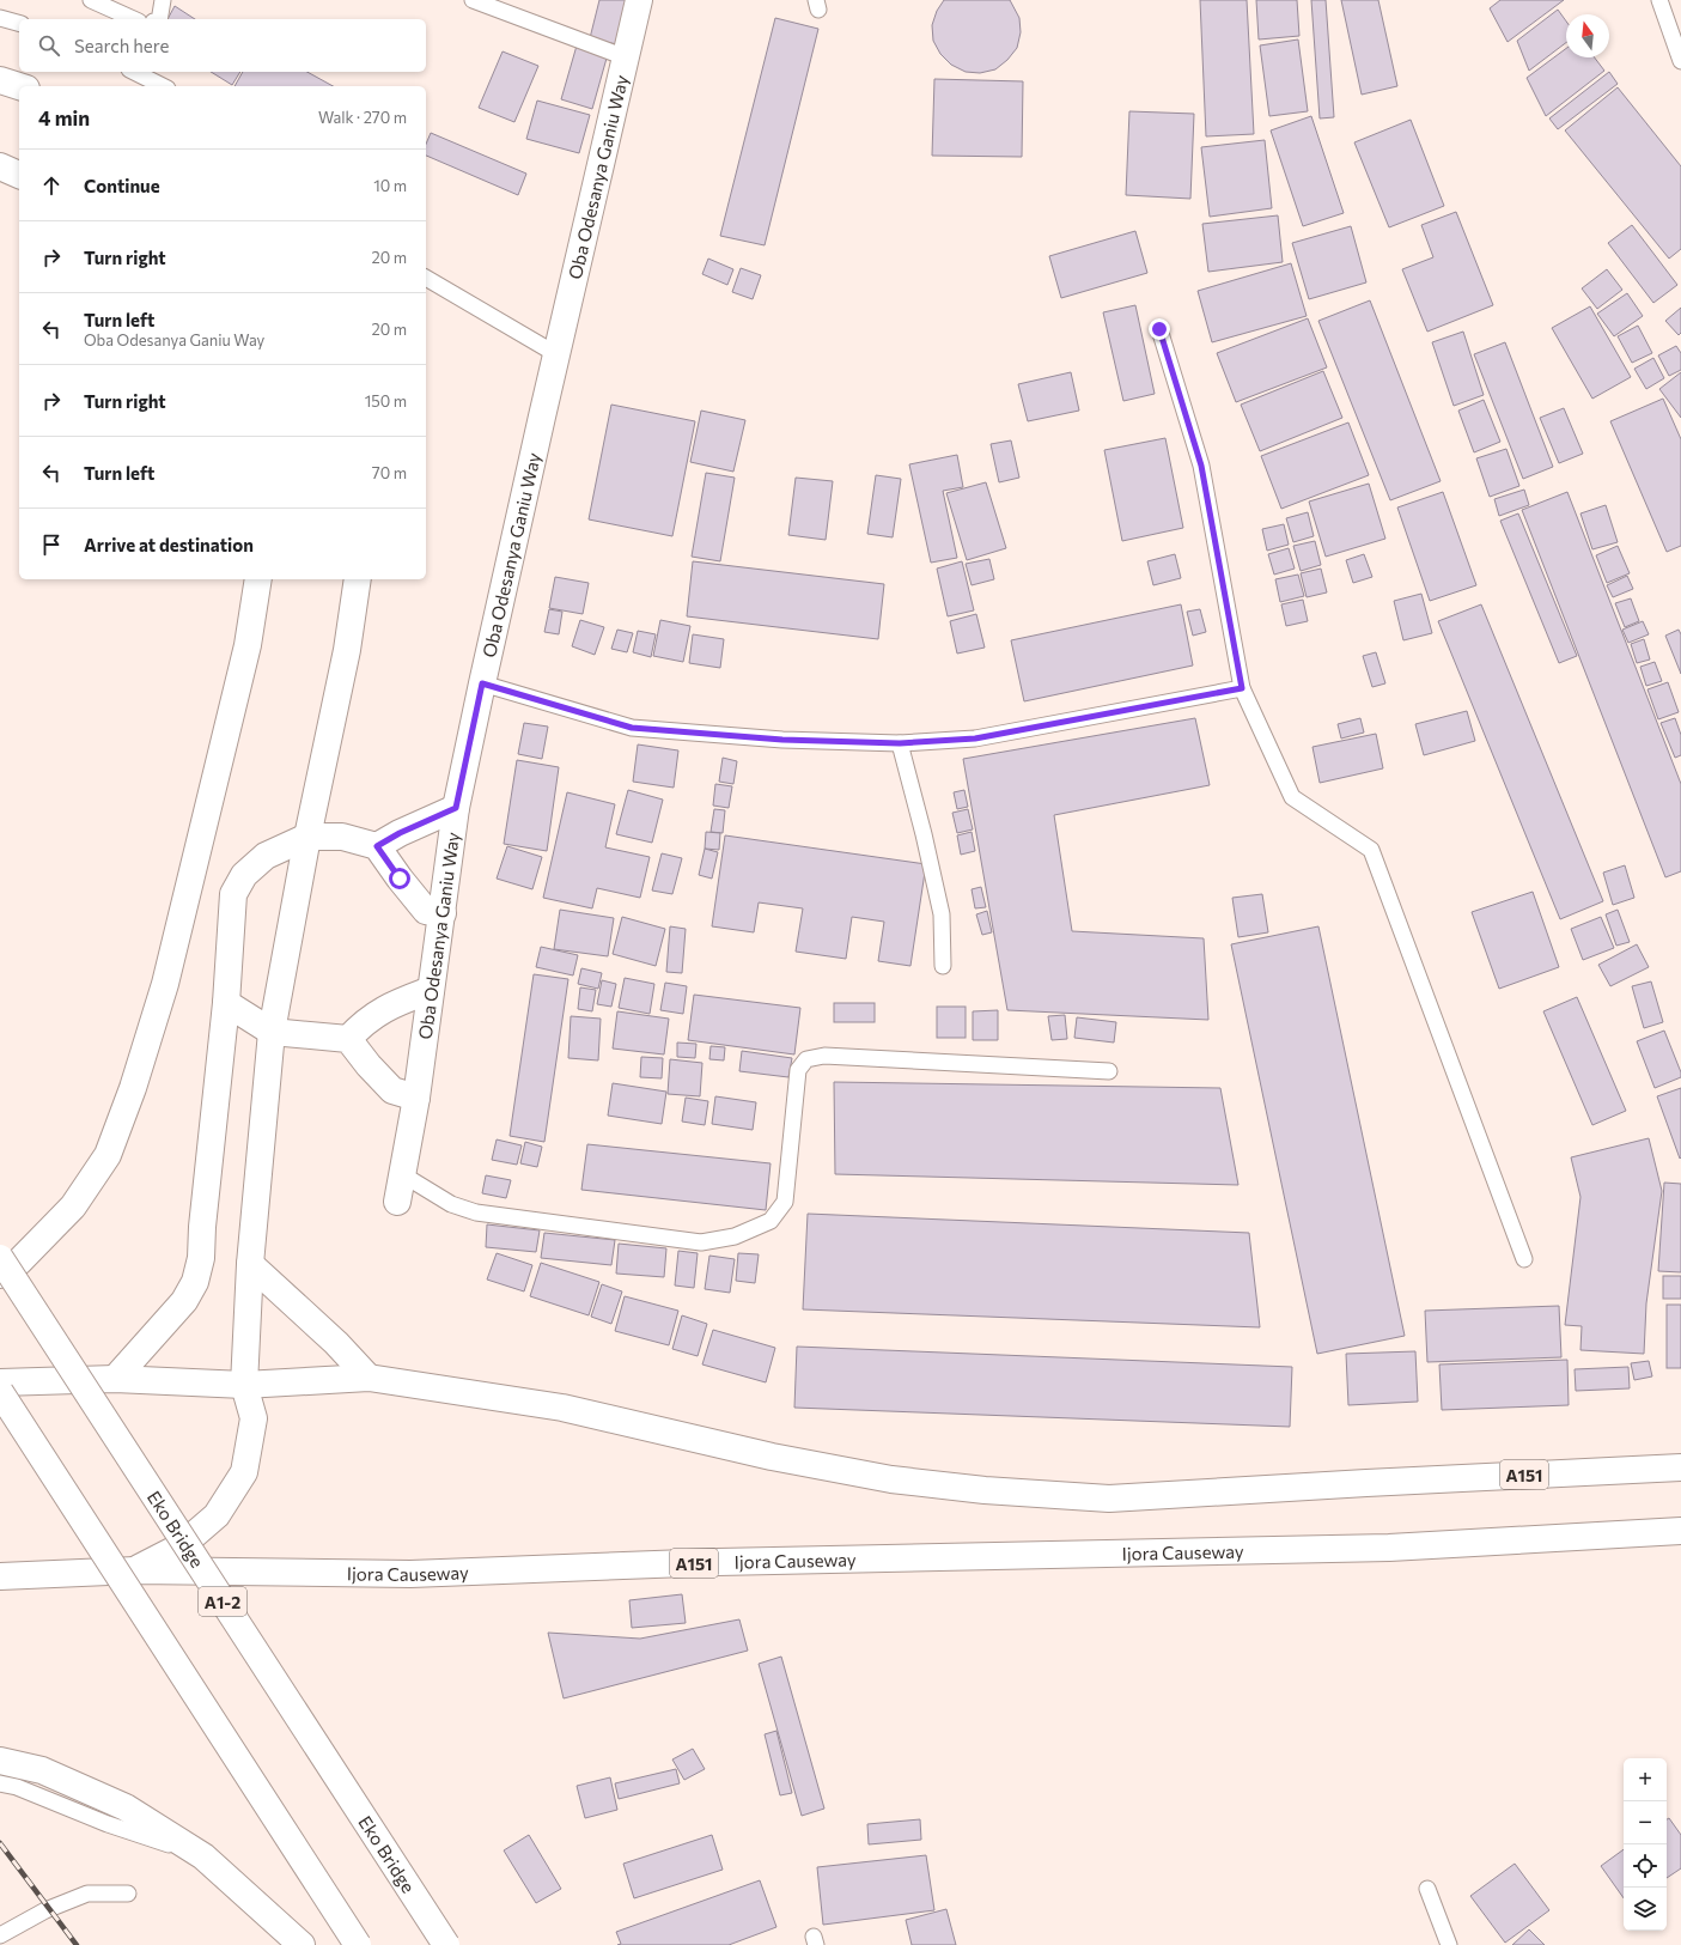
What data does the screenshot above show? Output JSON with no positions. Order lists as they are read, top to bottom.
{
  "streets": {
    "main road": [
      "Oba Odesanya Ganiu Way",
      "A151",
      "Eko Bridge",
      "Ijora Causeway",
      "A1-2"
    ]
  },
  "north": "top",
  "page": {
    "search": "Search here",
    "heading": ["4 min", "Walk · 270 m"],
    "list": [
      ["Continue", "10 m"],
      ["Turn right", "20 m"],
      ["Turn left", "Oba Odesanya Ganiu Way", "20 m"],
      ["Turn right", "150 m"],
      ["Turn left", "70 m"],
      "Arrive at destination"
    ],
    "map_buttons": ["+", "−"]
  }
}
